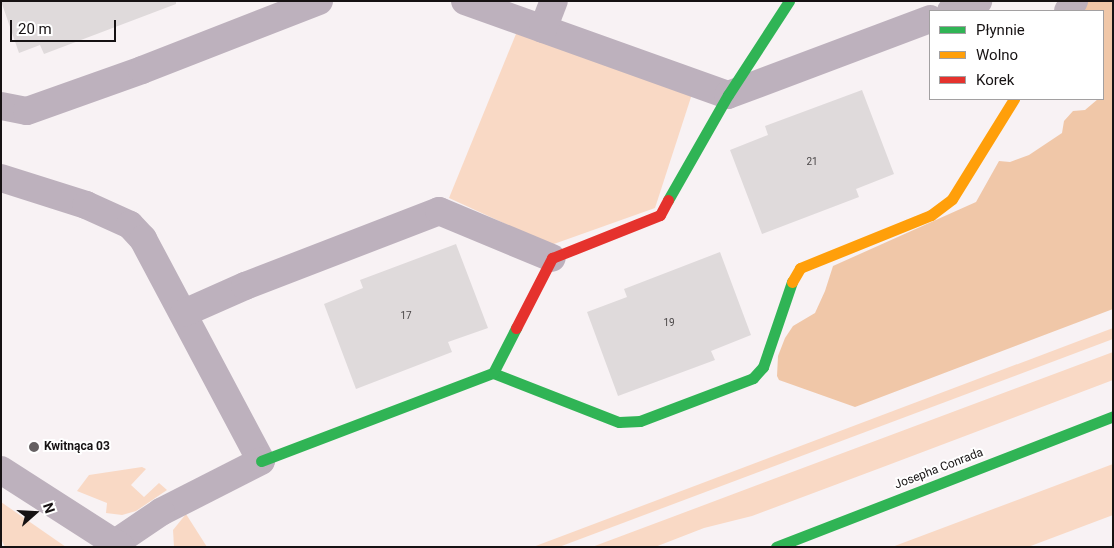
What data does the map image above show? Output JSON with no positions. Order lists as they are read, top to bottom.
{
  "streets": {
    "street": ["Josepha Conrada"]
  },
  "places": ["Kwitnąca 03"],
  "house_numbers": ["21", "17", "19"],
  "legend": ["Płynnie", "Wolno", "Korek"],
  "scale_bar": "20 m",
  "north": "right"
}
